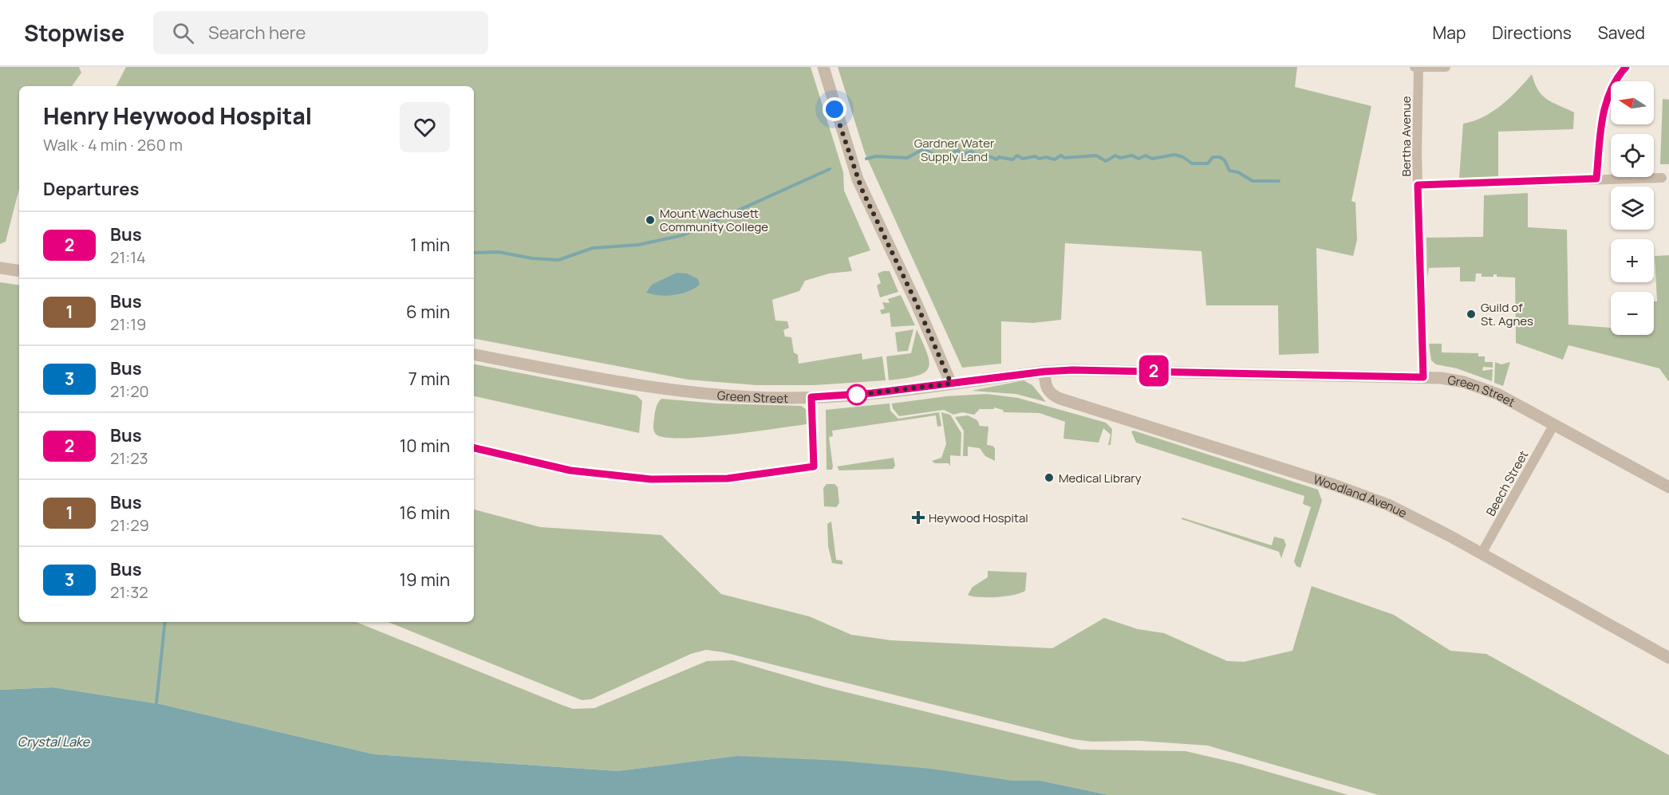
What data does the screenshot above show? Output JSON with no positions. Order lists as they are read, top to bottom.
{
  "streets": {
    "street": [
      "Bertha Avenue",
      "Green Street",
      "Beech Street",
      "Woodland Avenue"
    ]
  },
  "crossings": [
    ["Bertha Avenue", "Green Street"],
    ["Green Street", "Beech Street"],
    ["Green Street", "Woodland Avenue"],
    ["Beech Street", "Woodland Avenue"]
  ],
  "water": ["Crystal Lake"],
  "parks": ["Gardner Water Supply Land"],
  "places": {
    "other": ["Mount Wachusett Community College", "Guild of St. Agnes", "Medical Library"],
    "health": ["Heywood Hospital"]
  },
  "lines": ["bus line 2"],
  "north": "left",
  "page": {
    "header": "Stopwise",
    "search": "Search here",
    "nav": ["Map", "Directions", "Saved"],
    "on_map": "2",
    "map_buttons": ["+", "−"],
    "heading": [
      ["Henry Heywood Hospital", "Walk · 4 min · 260 m"],
      "Departures"
    ],
    "list": [
      {
        "mark": "2",
        "name": "Bus",
        "note": "21:14",
        "value": "1 min"
      },
      {
        "mark": "1",
        "name": "Bus",
        "note": "21:19",
        "value": "6 min"
      },
      {
        "mark": "3",
        "name": "Bus",
        "note": "21:20",
        "value": "7 min"
      },
      {
        "mark": "2",
        "name": "Bus",
        "note": "21:23",
        "value": "10 min"
      },
      {
        "mark": "1",
        "name": "Bus",
        "note": "21:29",
        "value": "16 min"
      },
      {
        "mark": "3",
        "name": "Bus",
        "note": "21:32",
        "value": "19 min"
      }
    ]
  }
}
